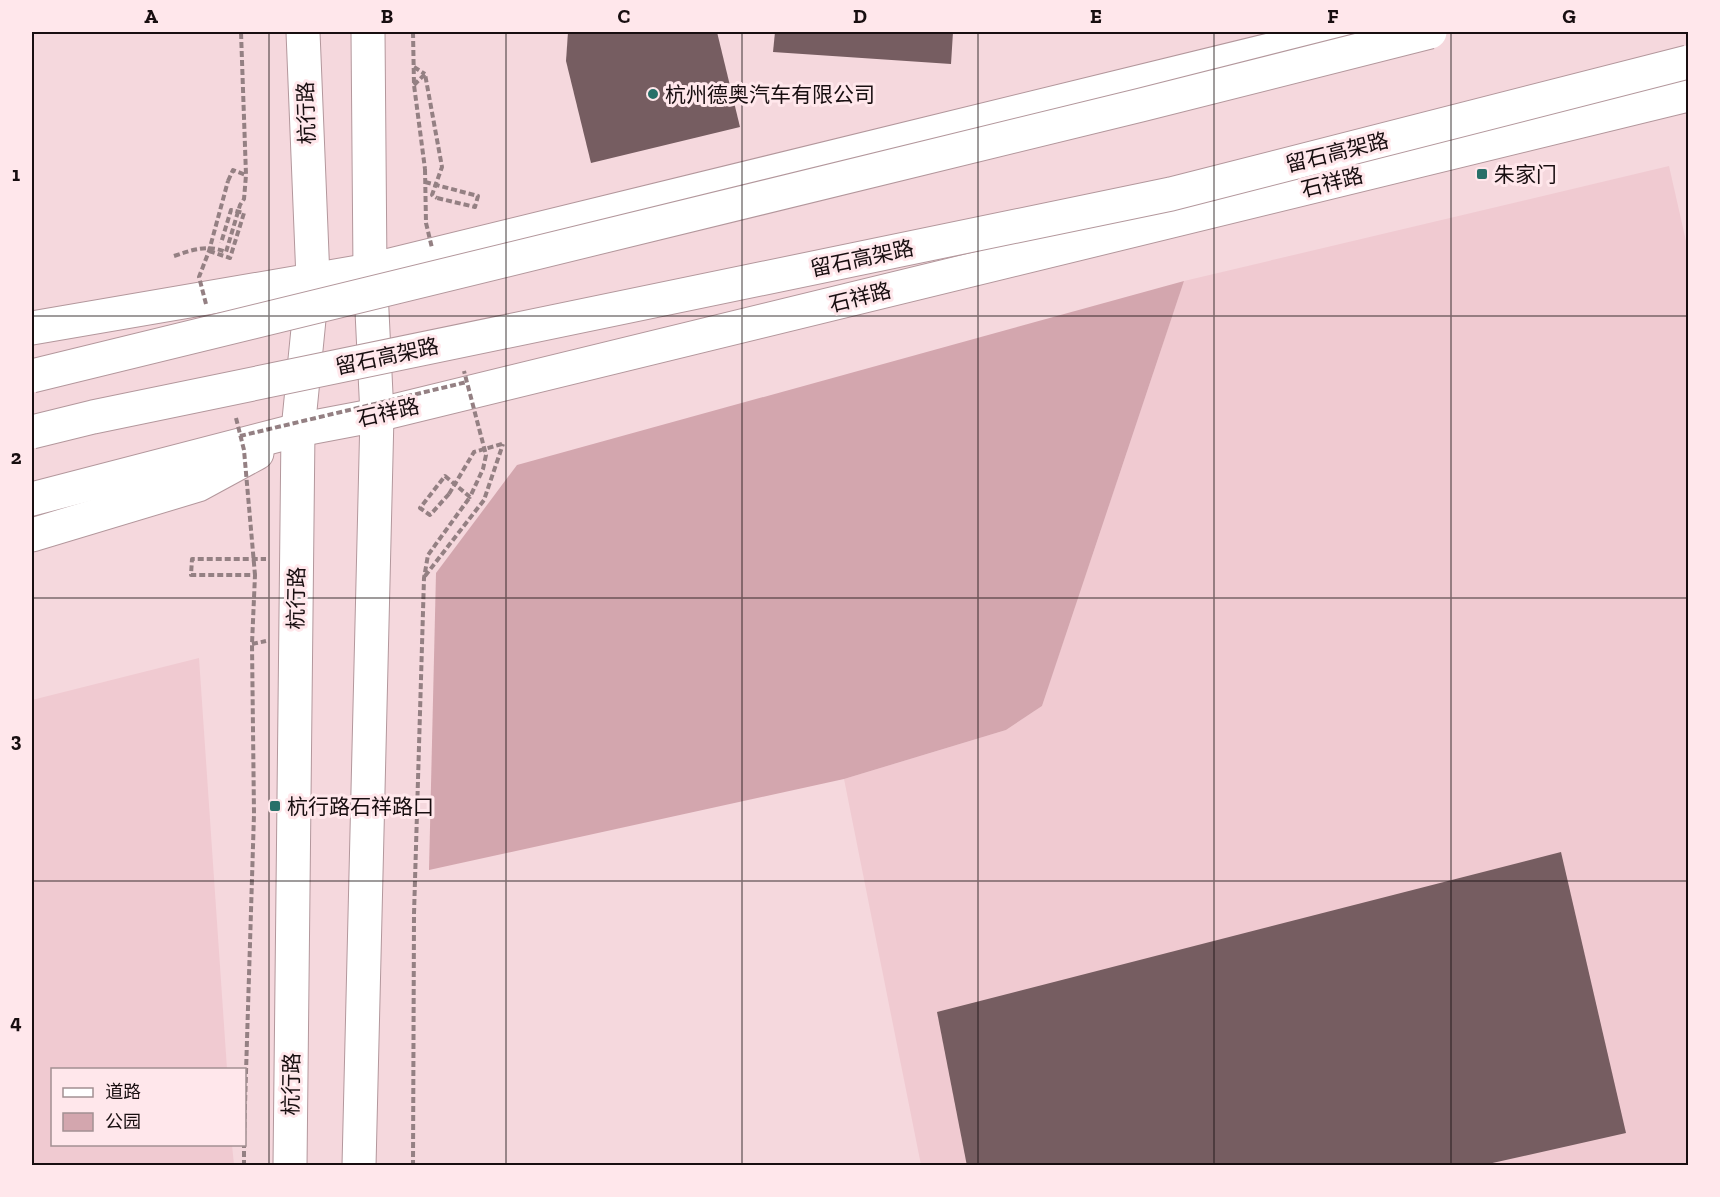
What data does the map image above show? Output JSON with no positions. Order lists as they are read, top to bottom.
{
  "streets": {
    "main road": ["杭行路", "留石高架路", "石祥路"]
  },
  "crossings": [
    ["杭行路", "石祥路"]
  ],
  "places": {
    "other": ["杭州德奥汽车有限公司"],
    "transit": ["朱家门", "杭行路石祥路口"]
  },
  "legend": ["道路", "公园"],
  "grid": {
    "columns": [
      "A",
      "B",
      "C",
      "D",
      "E",
      "F",
      "G"
    ],
    "rows": [
      "1",
      "2",
      "3",
      "4"
    ]
  }
}
